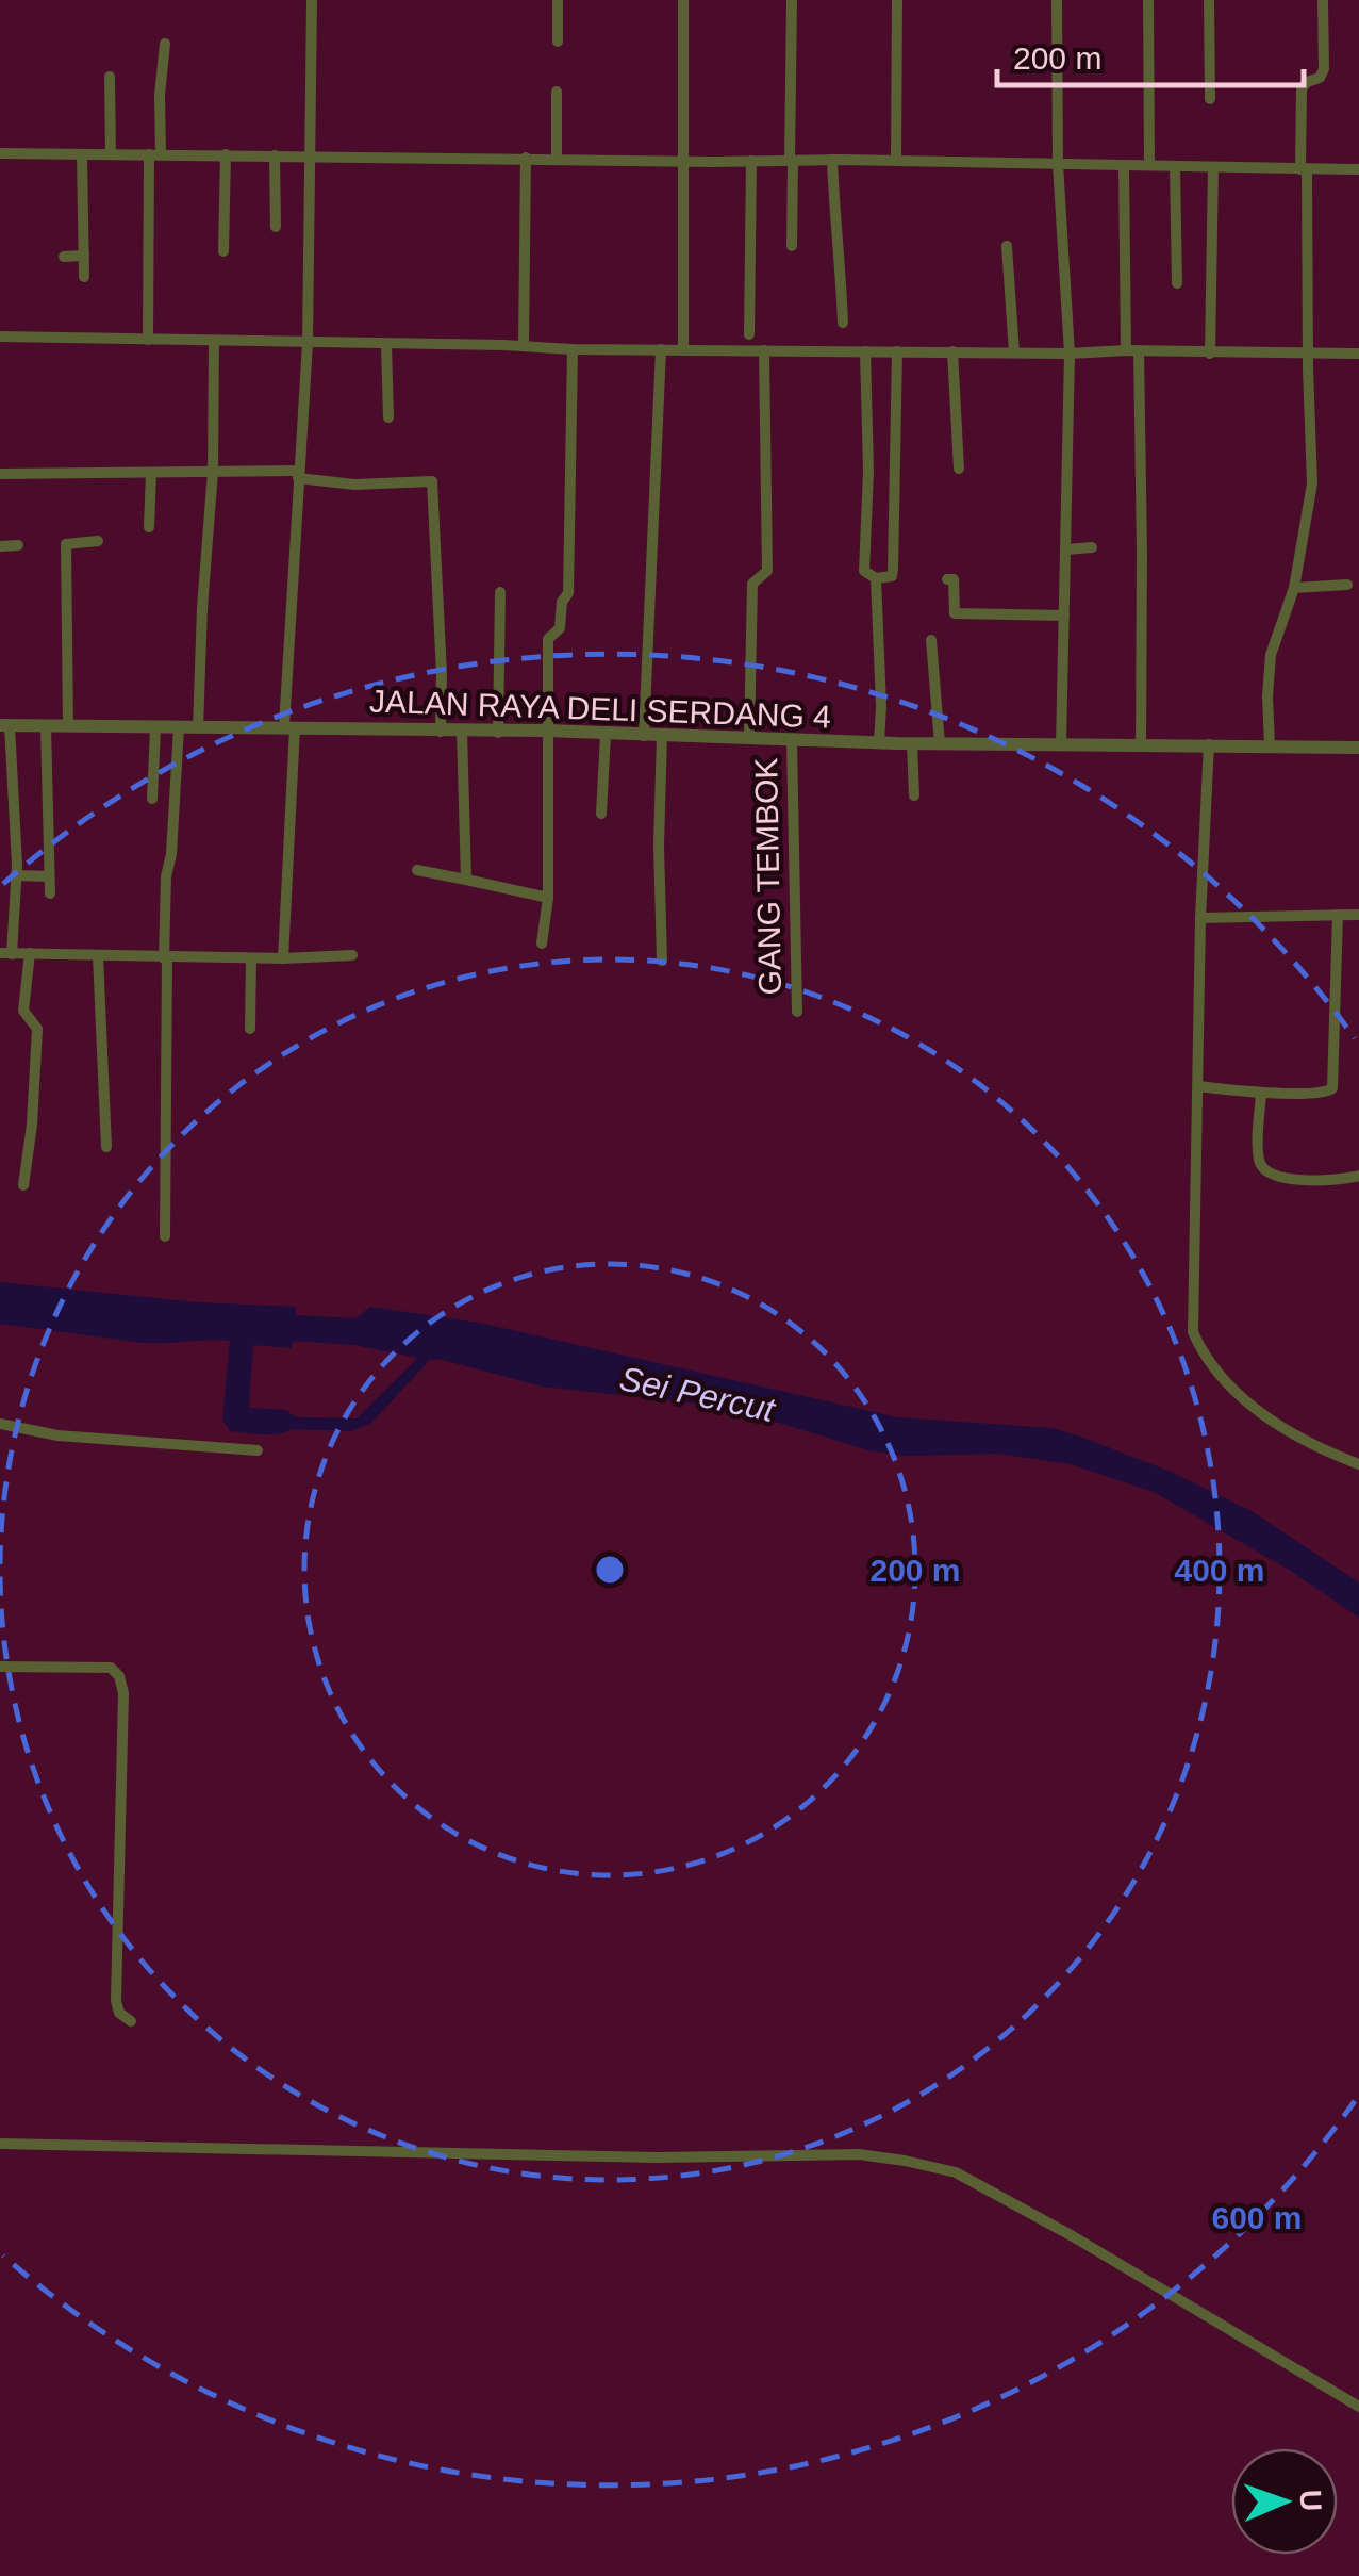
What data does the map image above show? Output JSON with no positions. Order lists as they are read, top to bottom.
{
  "streets": {
    "street": ["JALAN RAYA DELI SERDANG 4", "GANG TEMBOK"]
  },
  "crossings": [
    ["JALAN RAYA DELI SERDANG 4", "GANG TEMBOK"]
  ],
  "water": ["Sei Percut"],
  "scale_bar": "200 m",
  "north": "right",
  "rings": ["200 m", "400 m", "600 m"]
}
